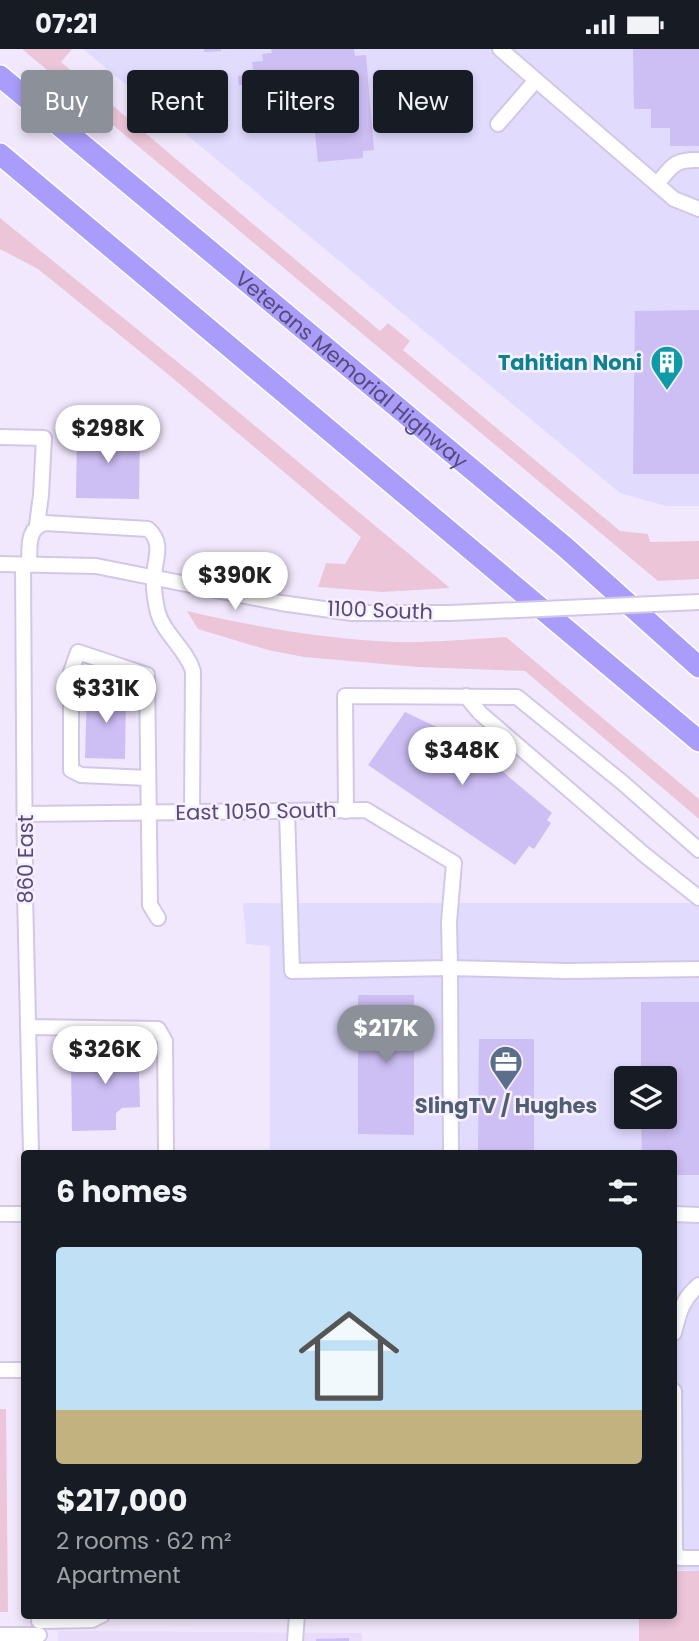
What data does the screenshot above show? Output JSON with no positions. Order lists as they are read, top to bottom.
{
  "streets": {
    "highway": ["Veterans Memorial Highway"],
    "street": ["1100 South", "East 1050 South", "860 East"]
  },
  "crossings": [
    ["1100 South", "860 East"],
    ["East 1050 South", "860 East"]
  ],
  "places": {
    "building": ["Tahitian Noni"],
    "office": ["SlingTV / Hughes"]
  },
  "page": {
    "status": "07:21",
    "chip": [
      "Buy",
      "Rent",
      "Filters",
      "New"
    ],
    "price": [
      "$298K",
      "$390K",
      "$331K",
      "$348K",
      "$217K",
      "$326K"
    ],
    "heading": "6 homes",
    "list": [
      {
        "name": "$217,000",
        "note": "2 rooms · 62 m² · Apartment"
      }
    ]
  }
}
